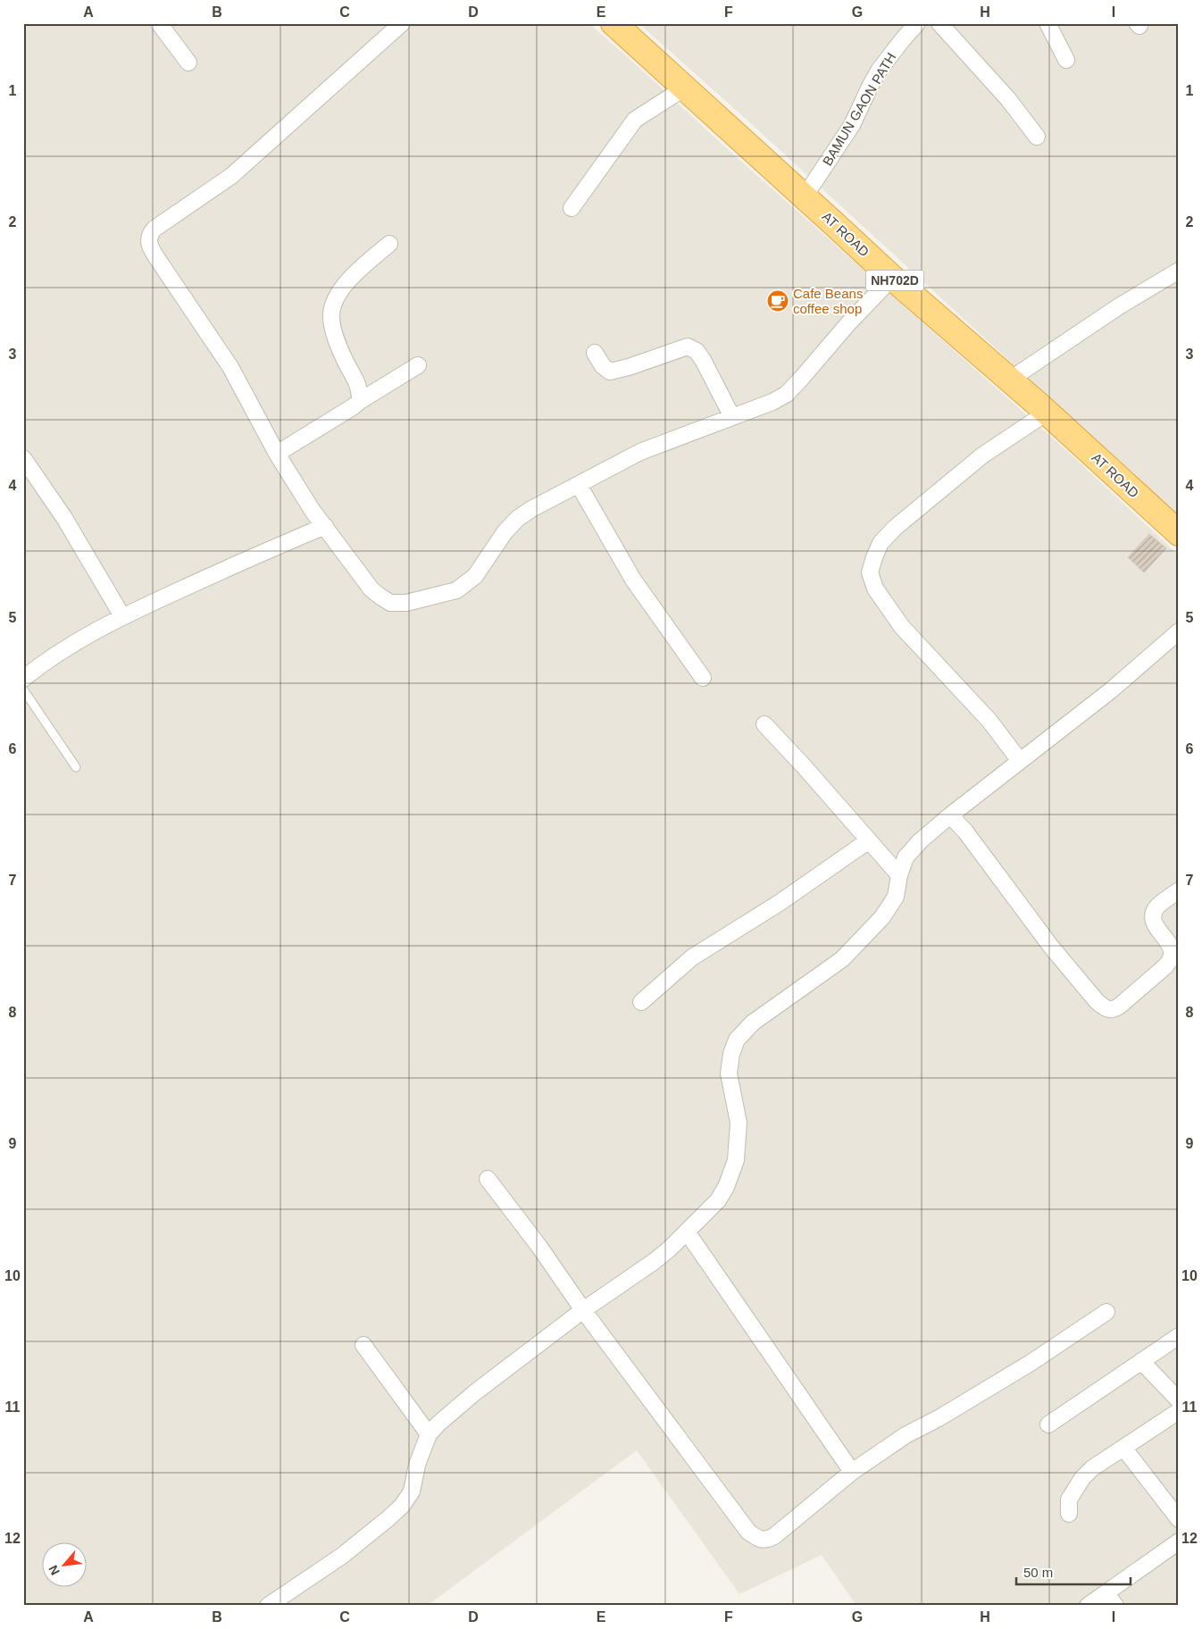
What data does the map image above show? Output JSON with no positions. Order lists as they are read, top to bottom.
{
  "streets": {
    "highway": ["AT ROAD", "NH702D"],
    "street": ["BAMUN GAON PATH"]
  },
  "crossings": [
    ["BAMUN GAON PATH", "AT ROAD"]
  ],
  "places": {
    "cafe": ["Cafe Beans coffee shop"]
  },
  "scale_bar": "50 m",
  "north": "bottom left",
  "grid": {
    "columns": [
      "A",
      "B",
      "C",
      "D",
      "E",
      "F",
      "G",
      "H",
      "I"
    ],
    "rows": [
      "1",
      "2",
      "3",
      "4",
      "5",
      "6",
      "7",
      "8",
      "9",
      "10",
      "11",
      "12"
    ]
  }
}
